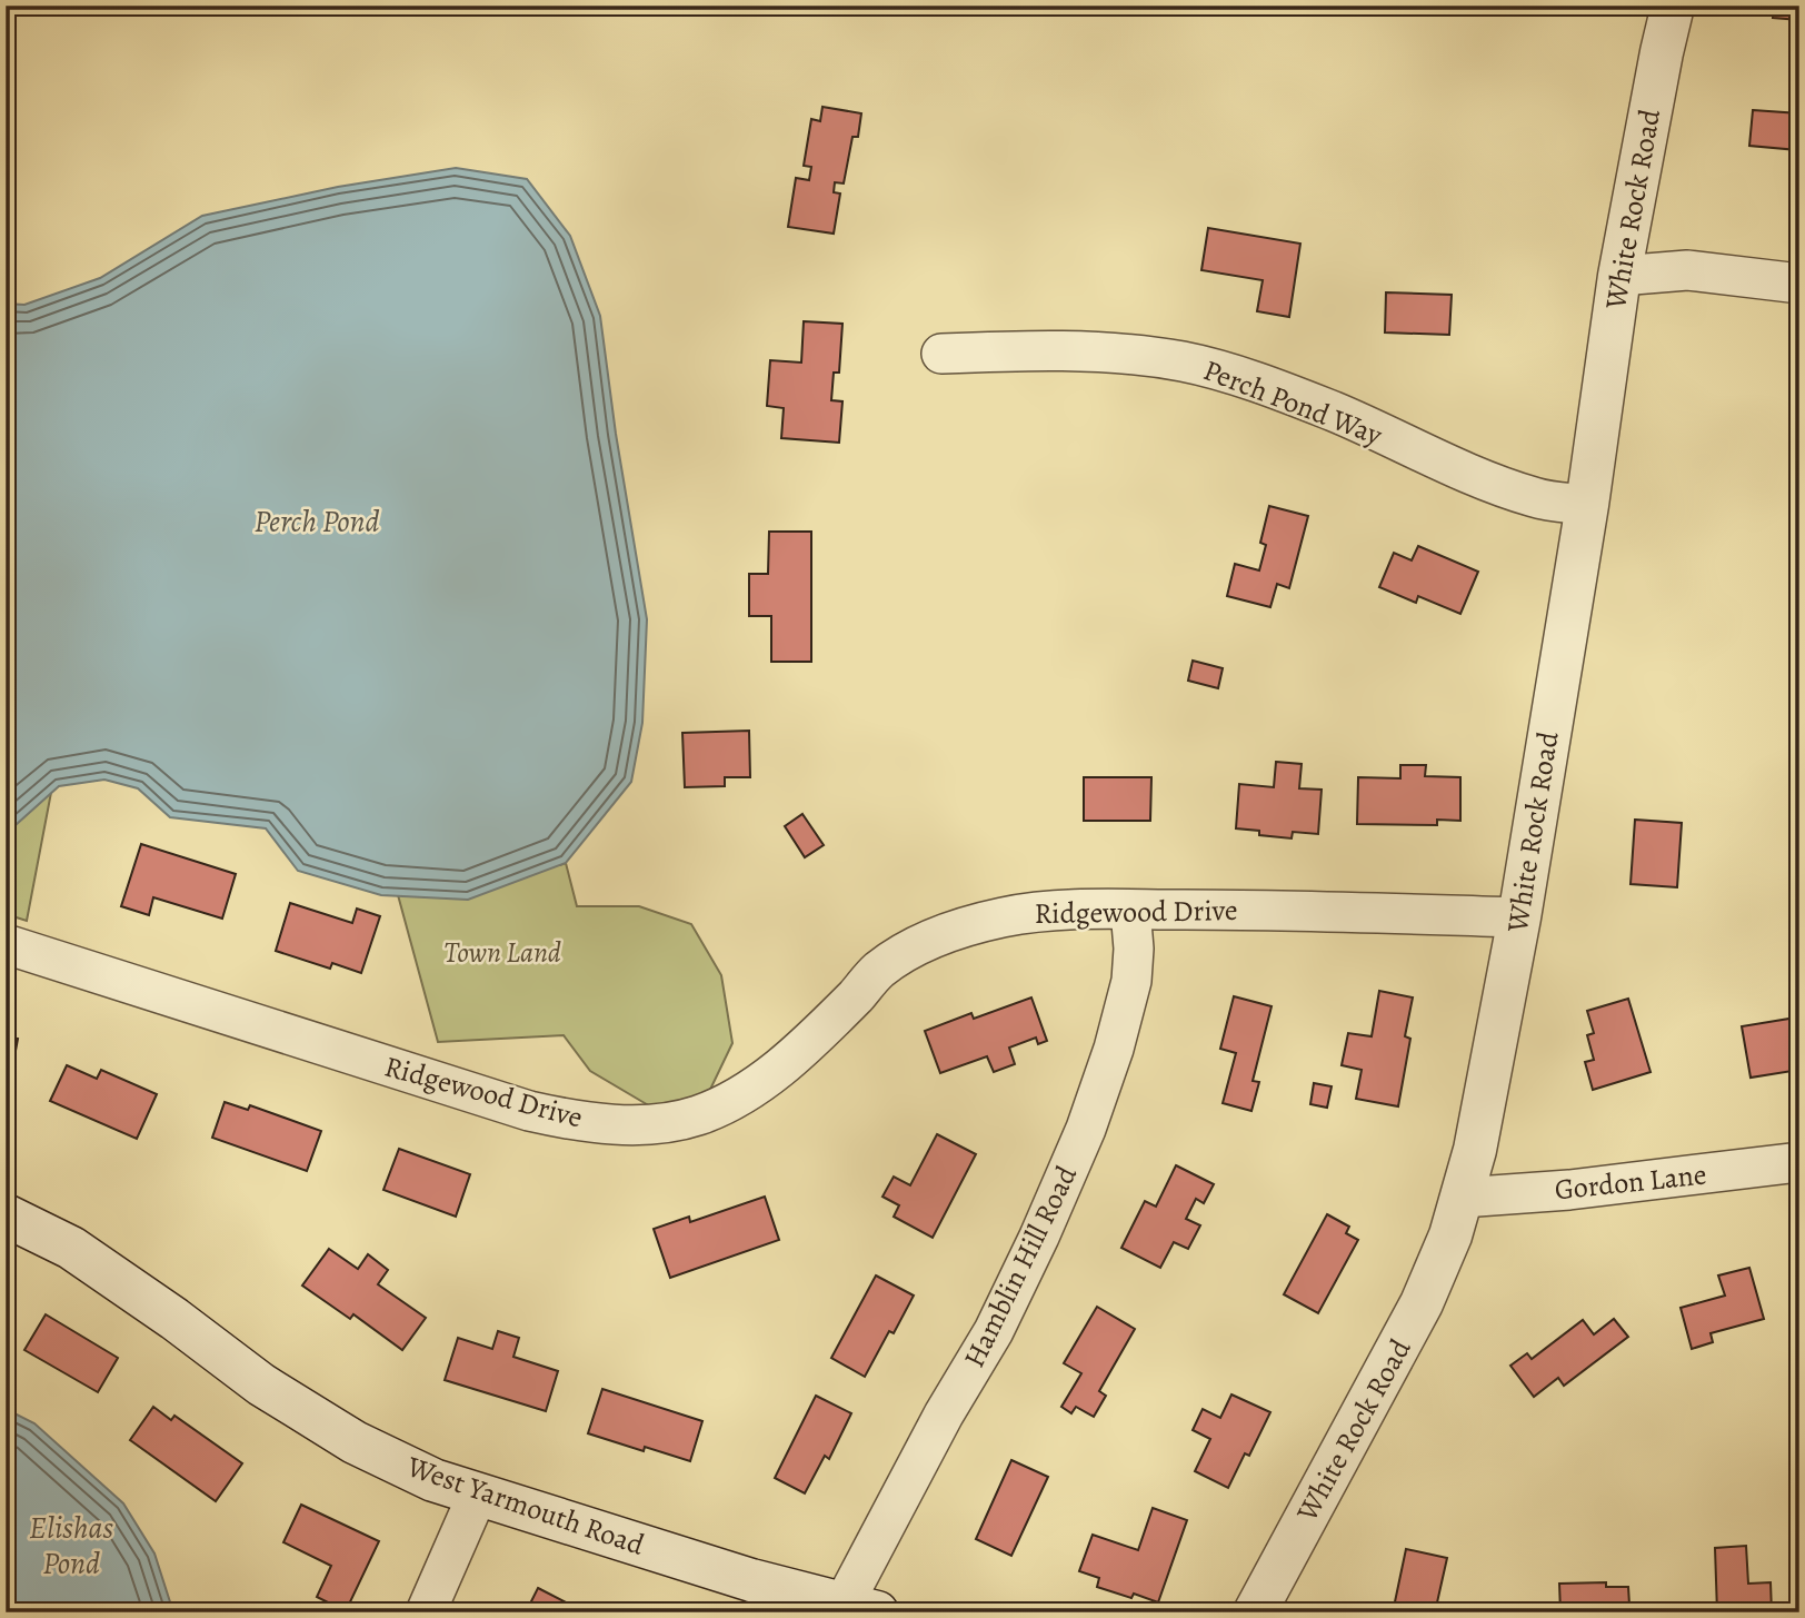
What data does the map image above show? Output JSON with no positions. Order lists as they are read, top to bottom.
{
  "streets": {
    "street": [
      "White Rock Road",
      "Perch Pond Way",
      "Ridgewood Drive",
      "Gordon Lane",
      "Hamblin Hill Road",
      "West Yarmouth Road"
    ]
  },
  "crossings": [
    ["White Rock Road", "Perch Pond Way"],
    ["White Rock Road", "Ridgewood Drive"],
    ["White Rock Road", "Gordon Lane"],
    ["Ridgewood Drive", "Hamblin Hill Road"],
    ["Hamblin Hill Road", "West Yarmouth Road"]
  ],
  "water": ["Perch Pond", "Elishas Pond"],
  "parks": ["Town Land"]
}
